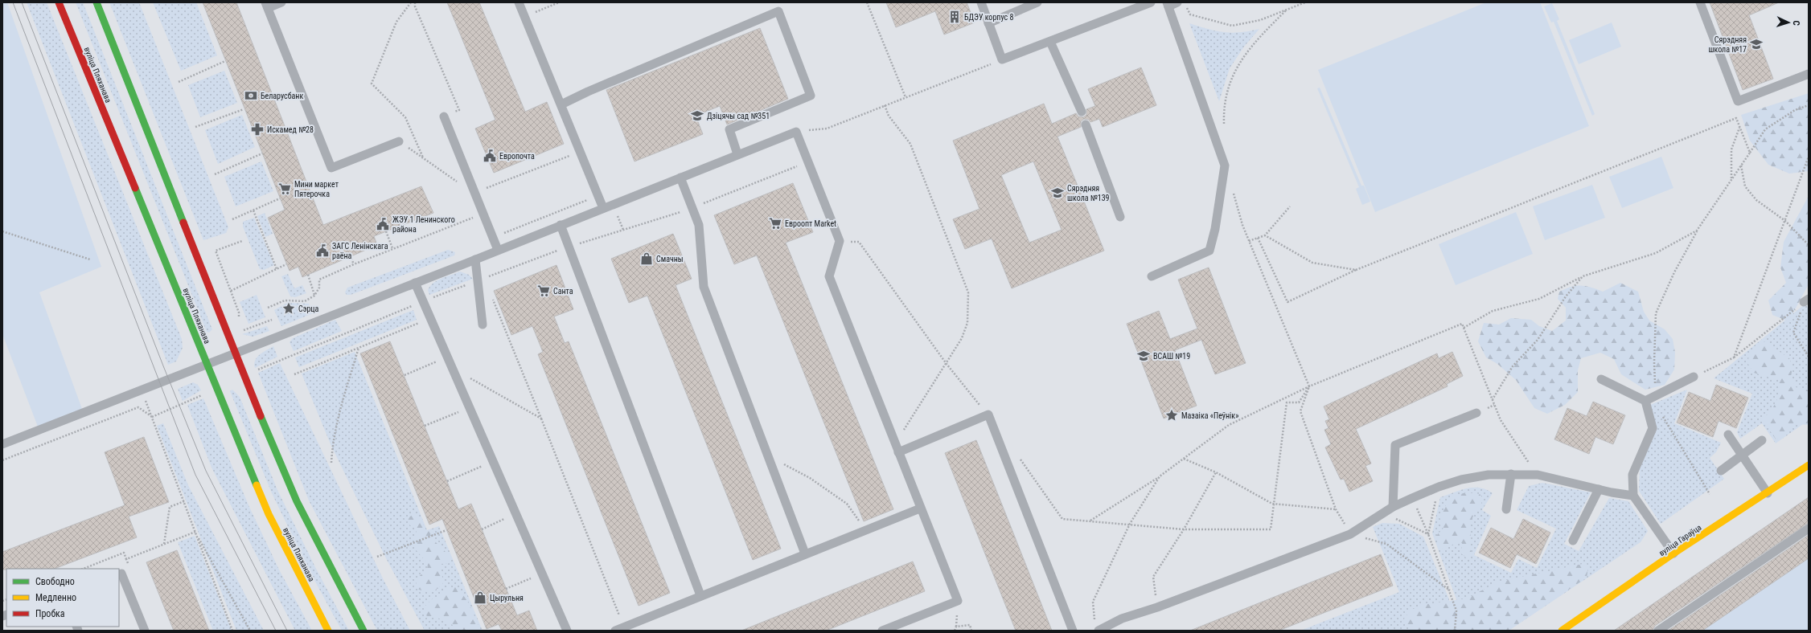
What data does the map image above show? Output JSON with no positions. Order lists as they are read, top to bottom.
{
  "streets": {
    "main road": ["вуліца Пляханава", "вуліца Гараўца"]
  },
  "places": {
    "building": ["БДЭУ корпус 8"],
    "school or university": [
      "Сярэдняя школа №17",
      "Дзіцячы сад №351",
      "Сярэдняя школа №139",
      "ВСАШ №19"
    ],
    "bank": ["Беларусбанк"],
    "pharmacy": ["Искамед №28"],
    "public building": ["Европочта", "ЖЭУ 1 Ленинского района", "ЗАГС Ленінскага раёна"],
    "supermarket": ["Мини маркет Пятерочка", "Евроопт Market", "Санта"],
    "shop": ["Смачны", "Цырульня"],
    "place": ["Сэрца", "Мазаіка «Пеўнік»"]
  },
  "legend": ["Свободно", "Медленно", "Пробка"],
  "north": "right"
}
